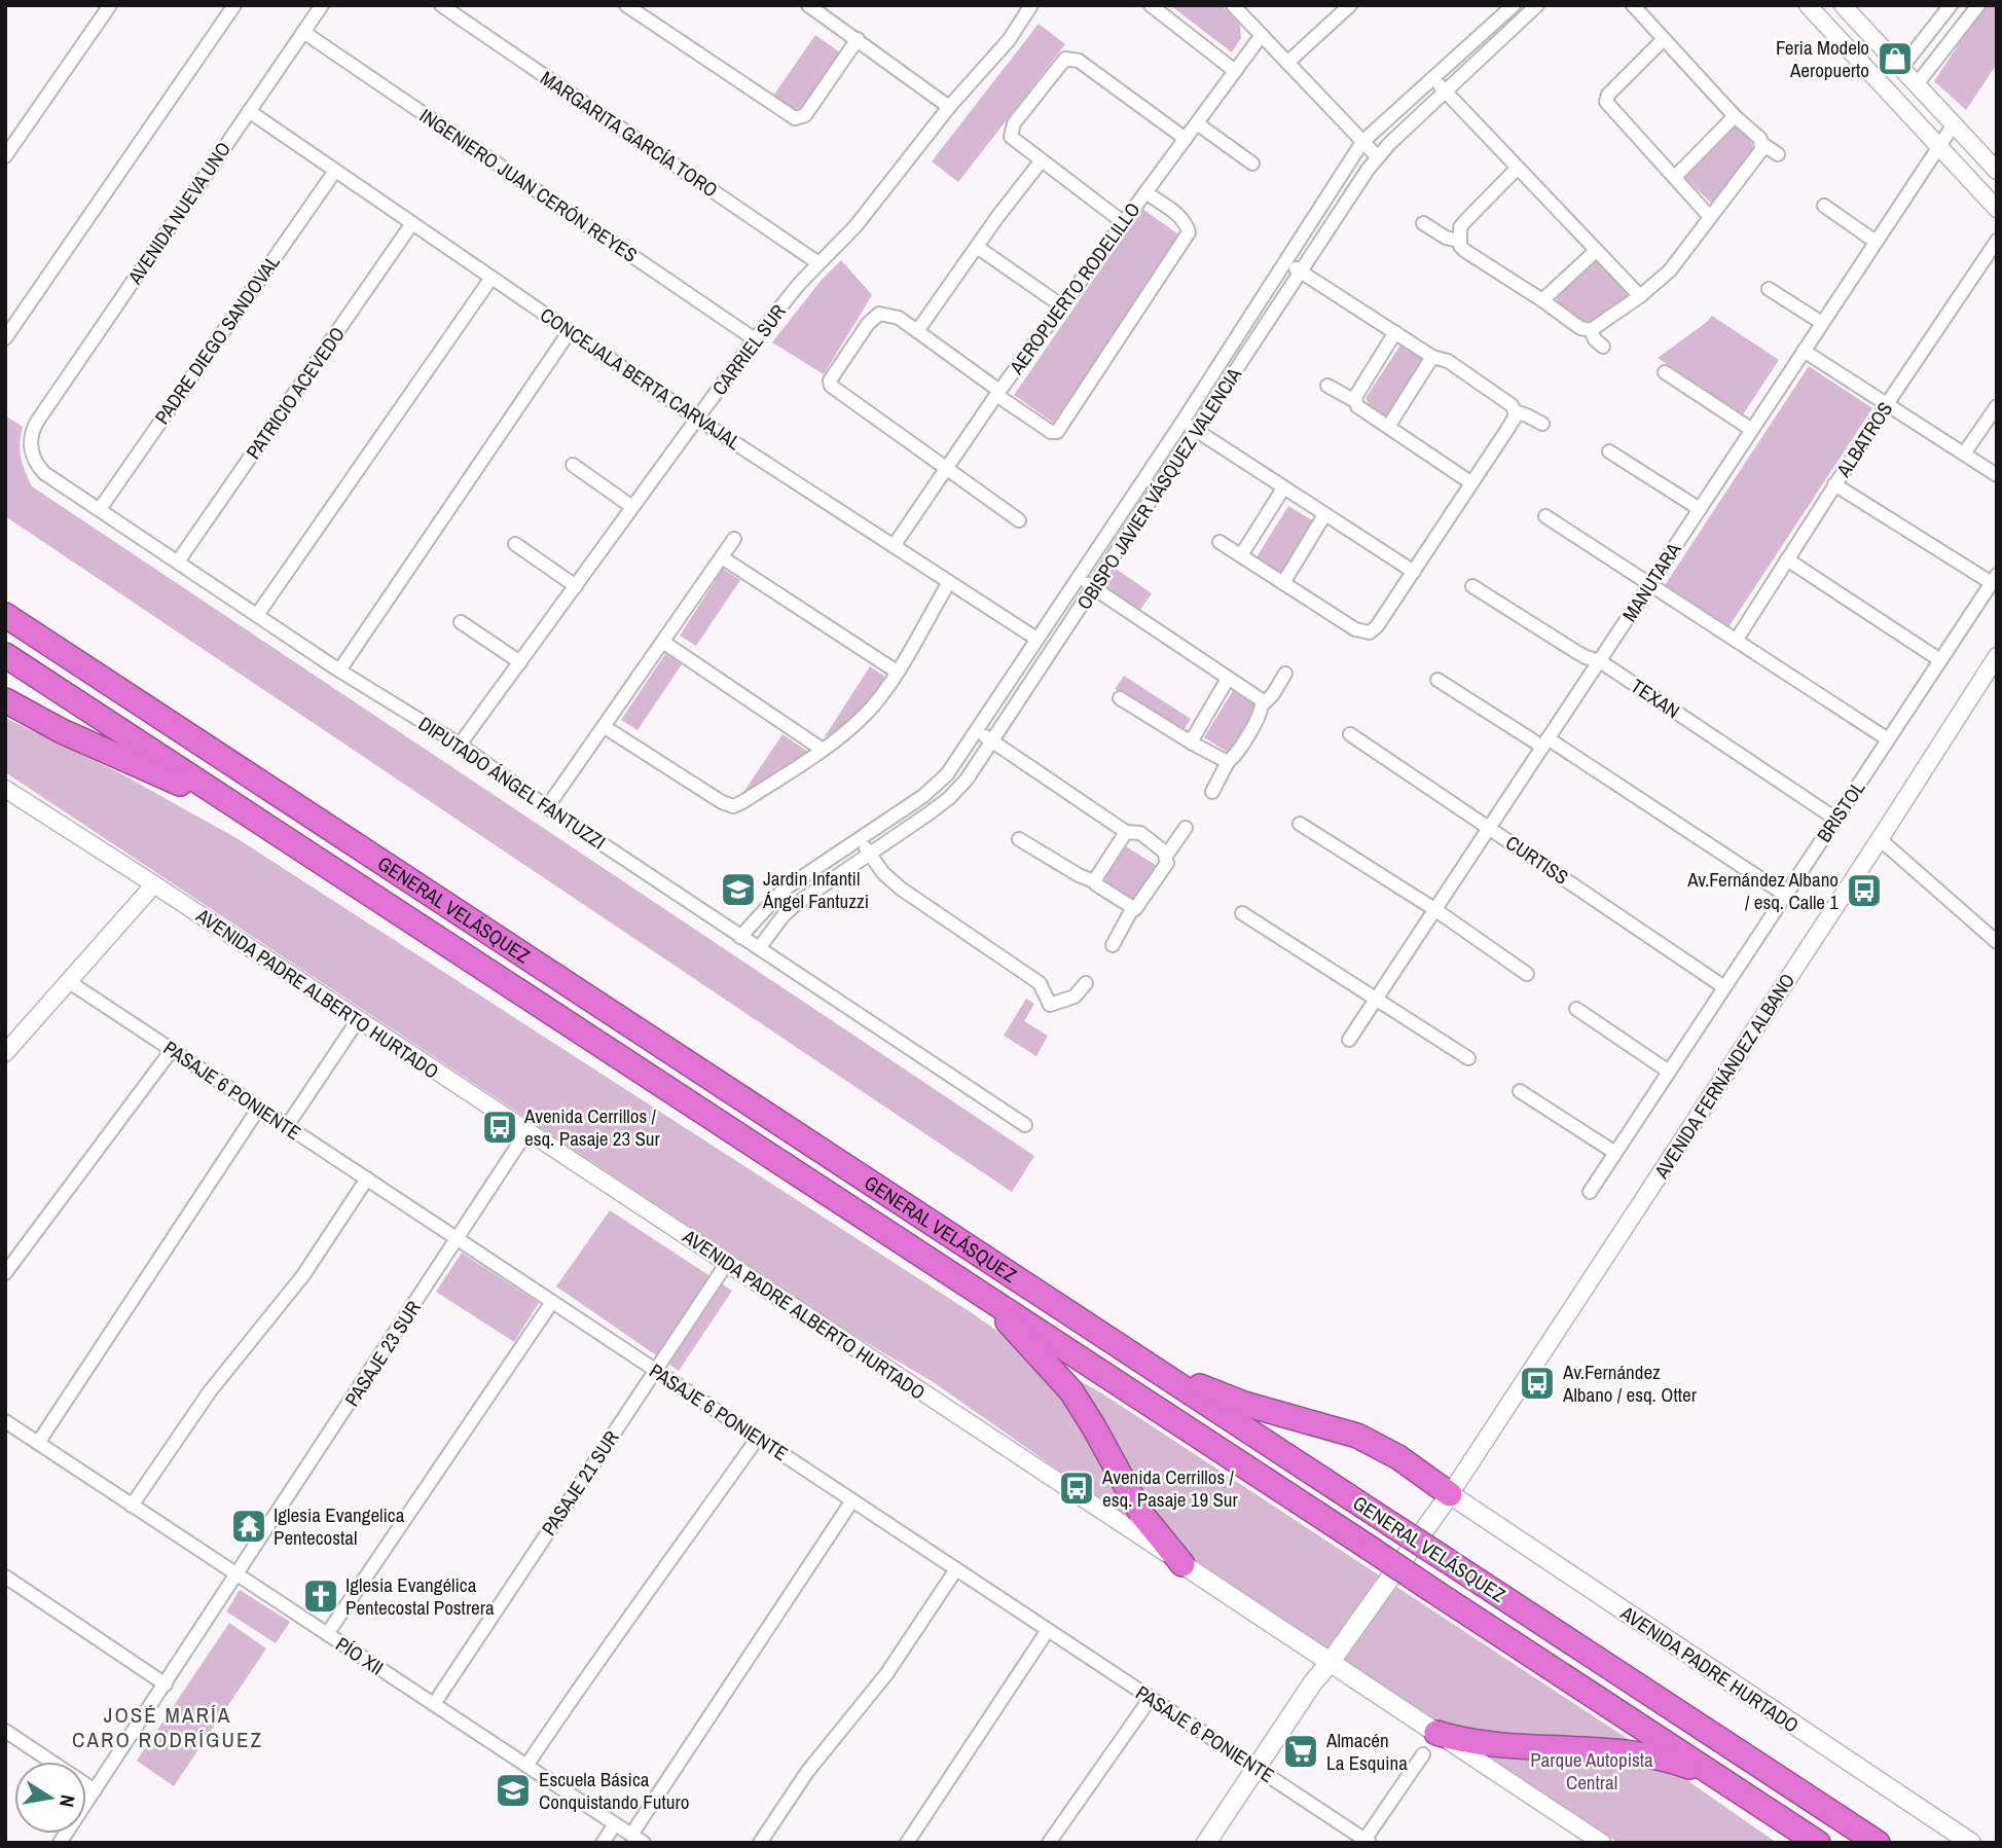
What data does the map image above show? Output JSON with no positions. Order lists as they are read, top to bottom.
{
  "streets": {
    "highway": ["GENERAL VELÁSQUEZ"],
    "main road": ["AVENIDA PADRE ALBERTO HURTADO", "AVENIDA PADRE HURTADO"],
    "street": [
      "MARGARITA GARCÍA TORO",
      "INGENIERO JUAN CERÓN REYES",
      "AVENIDA NUEVA UNO",
      "AEROPUERTO RODELILLO",
      "PADRE DIEGO SANDOVAL",
      "CARRIEL SUR",
      "CONCEJALA BERTA CARVAJAL",
      "PATRICIO ACEVEDO",
      "ALBATROS",
      "OBISPO JAVIER VÁSQUEZ VALENCIA",
      "MANUTARA",
      "TEXAN",
      "DIPUTADO ÁNGEL FANTUZZI",
      "BRISTOL",
      "CURTISS",
      "AVENIDA FERNÁNDEZ ALBANO",
      "PASAJE 6 PONIENTE",
      "PASAJE 23 SUR",
      "PASAJE 21 SUR",
      "PÍO XII"
    ]
  },
  "crossings": [
    ["MARGARITA GARCÍA TORO", "CARRIEL SUR"],
    ["INGENIERO JUAN CERÓN REYES", "AVENIDA NUEVA UNO"],
    ["INGENIERO JUAN CERÓN REYES", "CARRIEL SUR"],
    ["AVENIDA NUEVA UNO", "CONCEJALA BERTA CARVAJAL"],
    ["AVENIDA NUEVA UNO", "DIPUTADO ÁNGEL FANTUZZI"],
    ["AEROPUERTO RODELILLO", "CONCEJALA BERTA CARVAJAL"],
    ["PADRE DIEGO SANDOVAL", "CONCEJALA BERTA CARVAJAL"],
    ["PADRE DIEGO SANDOVAL", "DIPUTADO ÁNGEL FANTUZZI"],
    ["CARRIEL SUR", "CONCEJALA BERTA CARVAJAL"],
    ["CARRIEL SUR", "DIPUTADO ÁNGEL FANTUZZI"],
    ["CONCEJALA BERTA CARVAJAL", "PATRICIO ACEVEDO"],
    ["CONCEJALA BERTA CARVAJAL", "OBISPO JAVIER VÁSQUEZ VALENCIA"],
    ["PATRICIO ACEVEDO", "DIPUTADO ÁNGEL FANTUZZI"],
    ["OBISPO JAVIER VÁSQUEZ VALENCIA", "DIPUTADO ÁNGEL FANTUZZI"],
    ["MANUTARA", "TEXAN"],
    ["MANUTARA", "CURTISS"],
    ["TEXAN", "BRISTOL"],
    ["BRISTOL", "CURTISS"],
    ["AVENIDA PADRE ALBERTO HURTADO", "PASAJE 23 SUR"],
    ["AVENIDA PADRE ALBERTO HURTADO", "PASAJE 21 SUR"],
    ["AVENIDA FERNÁNDEZ ALBANO", "AVENIDA PADRE HURTADO"],
    ["PASAJE 6 PONIENTE", "PASAJE 23 SUR"],
    ["PASAJE 6 PONIENTE", "PASAJE 21 SUR"],
    ["PASAJE 23 SUR", "PÍO XII"],
    ["PASAJE 21 SUR", "PÍO XII"]
  ],
  "districts": ["JOSÉ MARÍA CARO RODRÍGUEZ"],
  "parks": ["Parque Autopista Central"],
  "places": {
    "shop": ["Feria Modelo Aeropuerto"],
    "school or university": ["Jardin Infantil Ángel Fantuzzi", "Escuela Básica Conquistando Futuro"],
    "bus stop": [
      "Av.Fernández Albano / esq. Calle 1",
      "Avenida Cerrillos / esq. Pasaje 23 Sur",
      "Av.Fernández Albano / esq. Otter",
      "Avenida Cerrillos / esq. Pasaje 19 Sur"
    ],
    "temple": ["Iglesia Evangelica Pentecostal"],
    "church": ["Iglesia Evangélica Pentecostal Postrera"],
    "supermarket": ["Almacén La Esquina"]
  },
  "north": "right"
}
